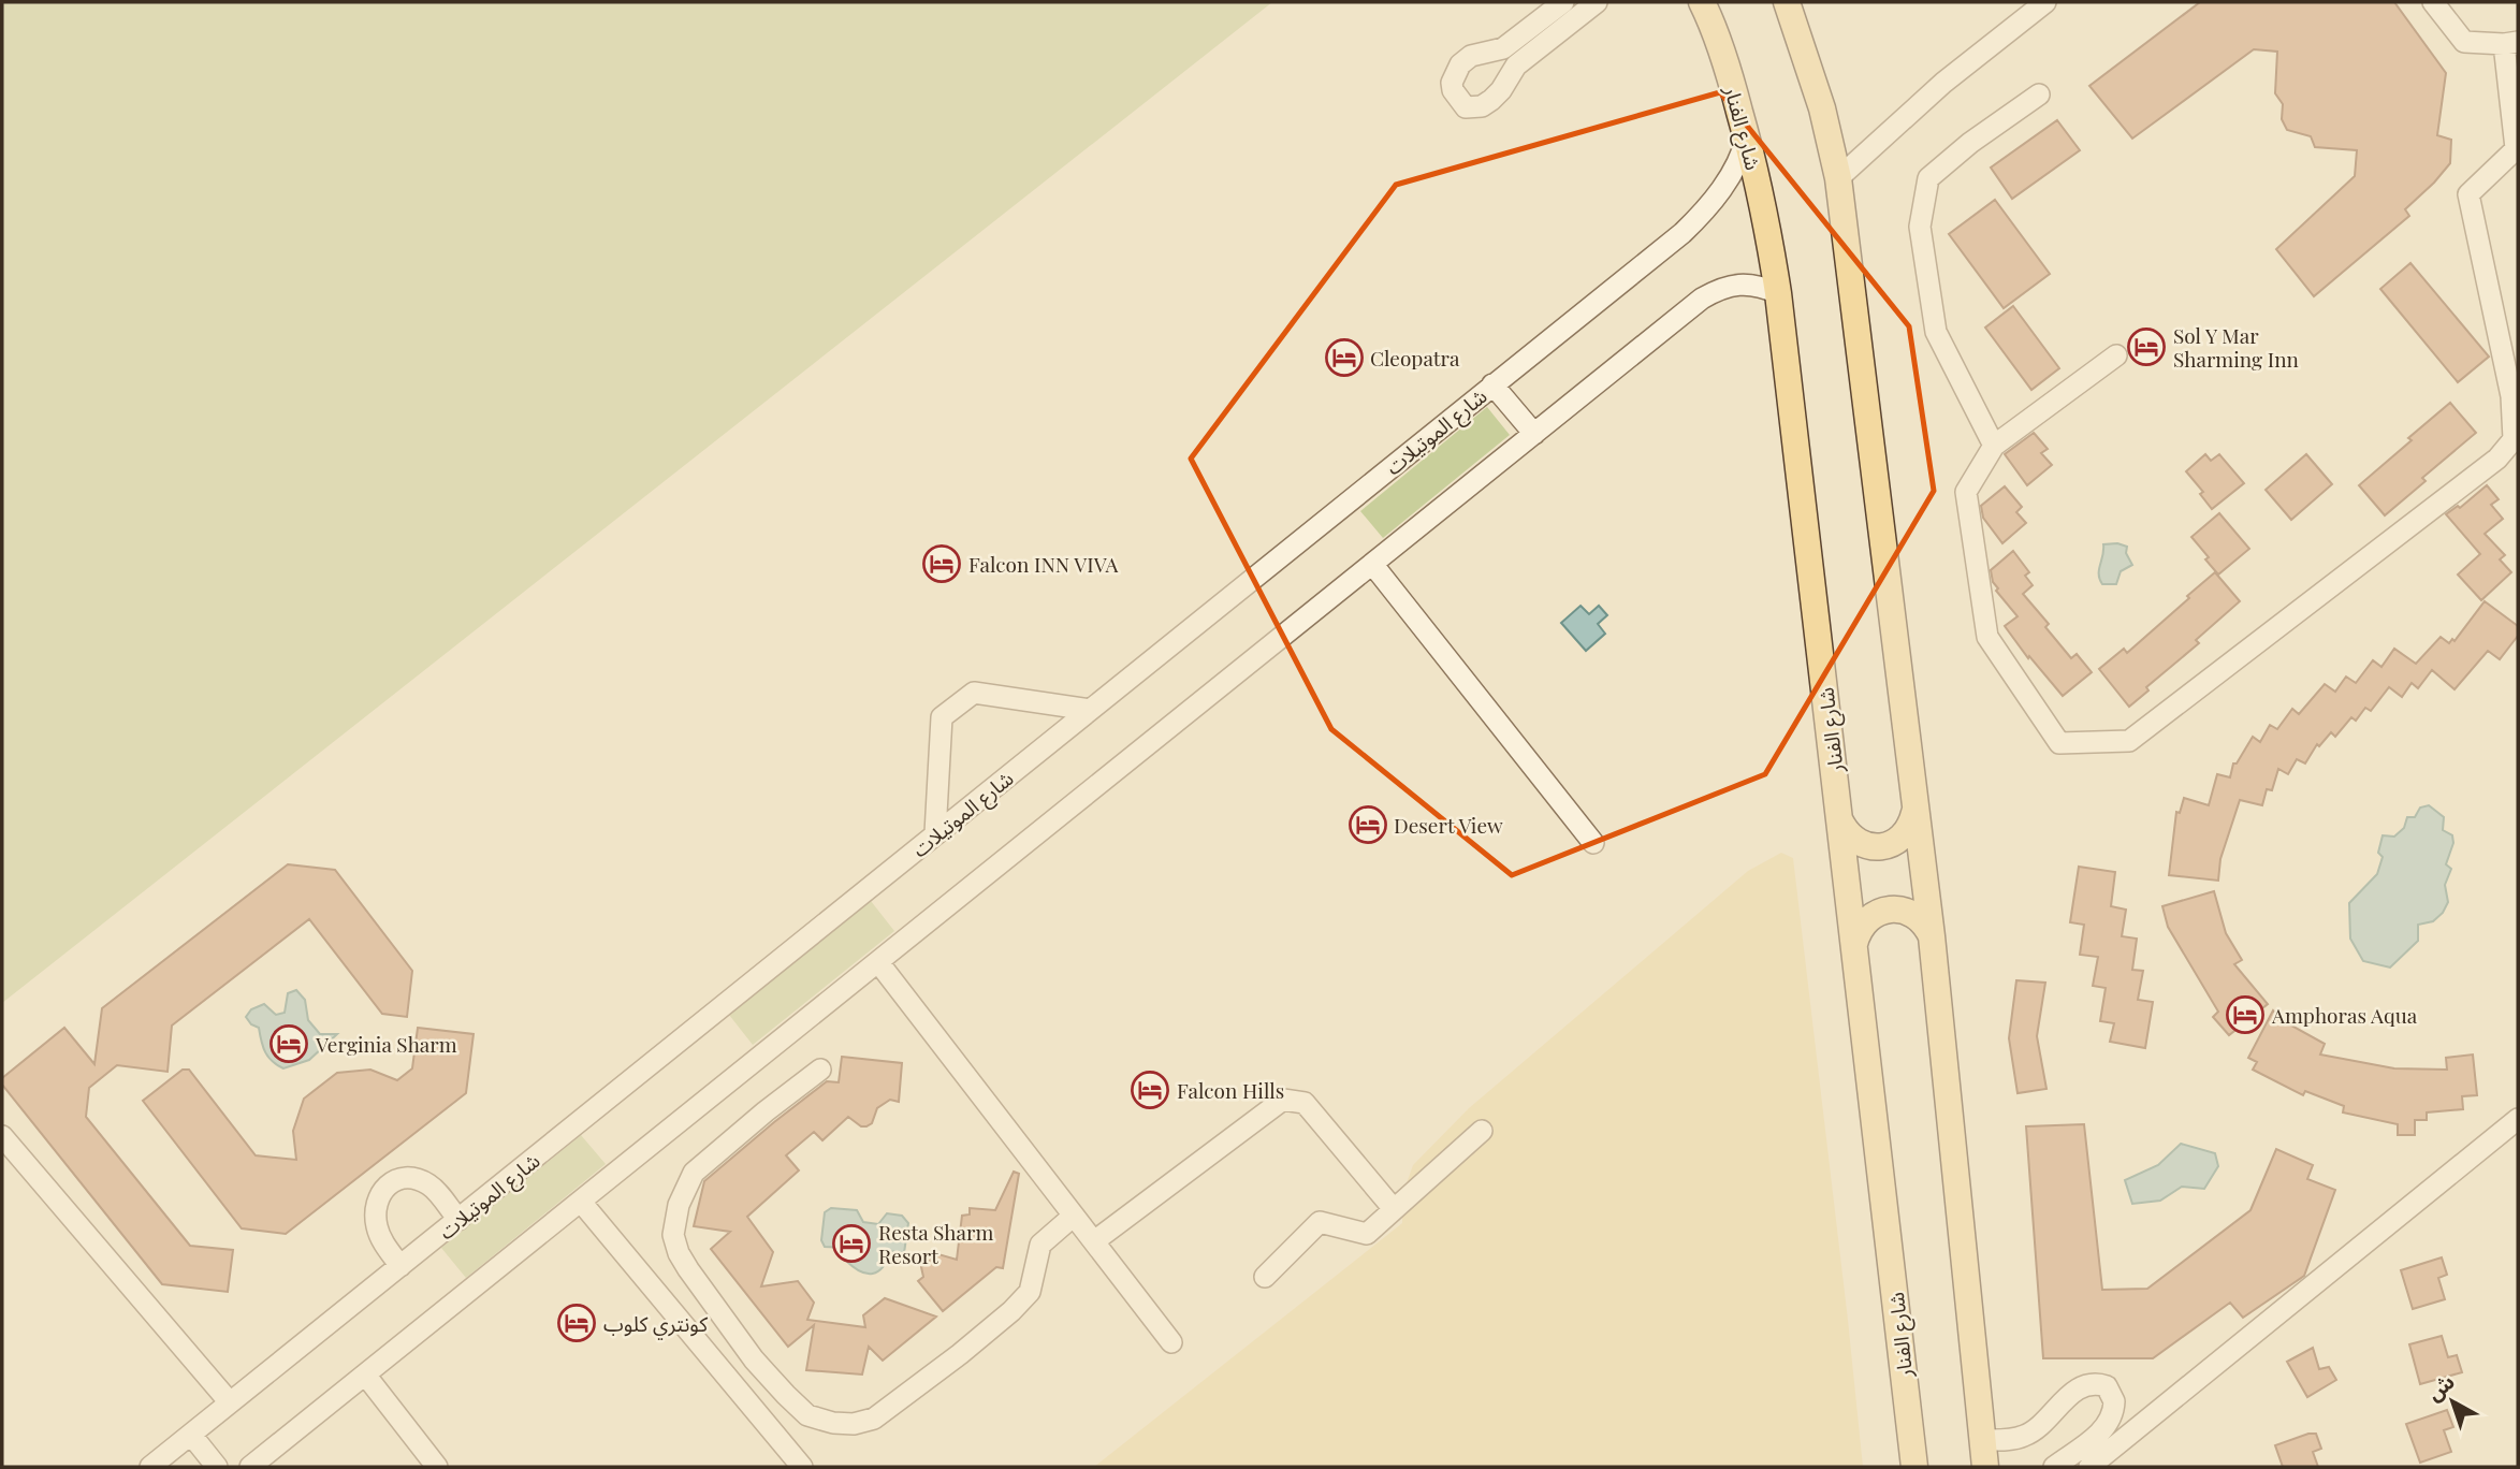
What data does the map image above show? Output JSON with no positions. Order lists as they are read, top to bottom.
{
  "streets": {
    "main road": ["شارع الفنار"],
    "street": ["شارع الموتيلات"]
  },
  "crossings": [
    ["شارع الفنار", "شارع الموتيلات"]
  ],
  "places": {
    "hotel": [
      "Sol Y Mar Sharming Inn",
      "Cleopatra",
      "Falcon INN VIVA",
      "Desert View",
      "Amphoras Aqua",
      "Verginia Sharm",
      "Falcon Hills",
      "Resta Sharm Resort",
      "كونتري كلوب"
    ]
  },
  "north": "top left"
}
